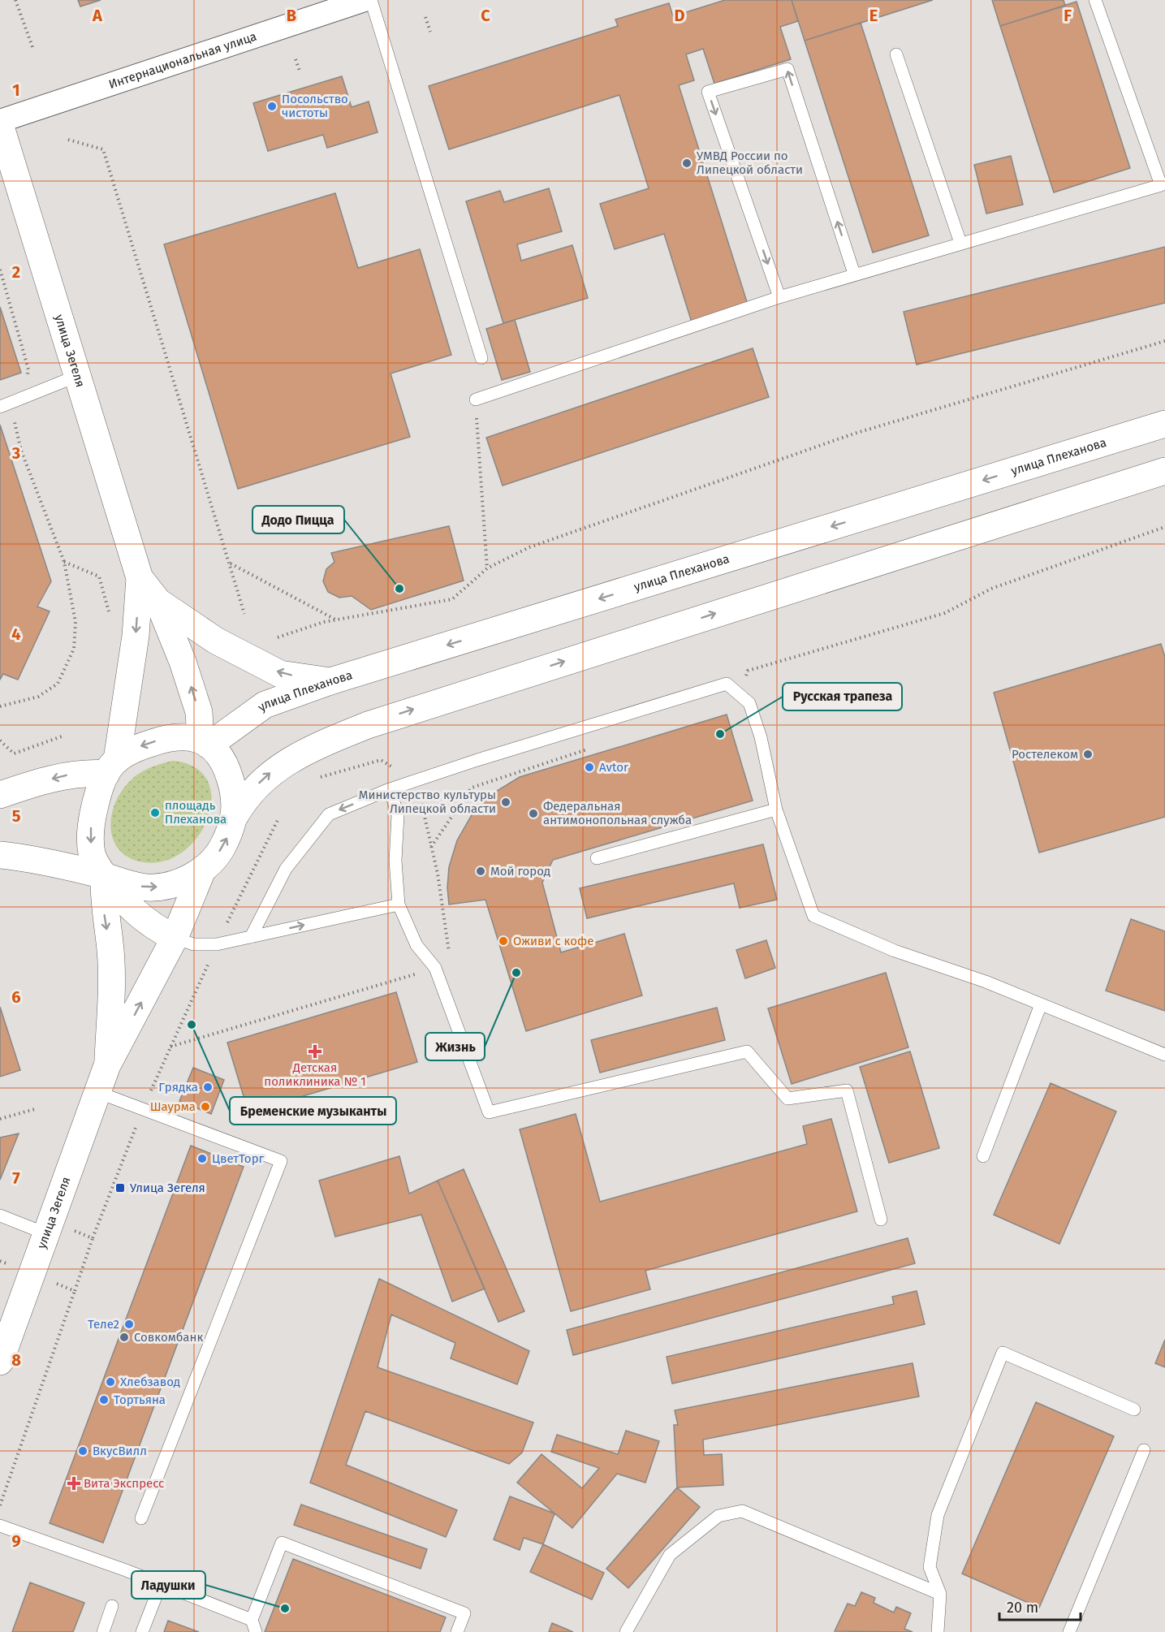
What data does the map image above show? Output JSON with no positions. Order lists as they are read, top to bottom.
{
  "streets": {
    "main road": ["улица Зегеля", "улица Плеханова"],
    "street": ["Интернациональная улица"]
  },
  "crossings": [
    ["Интернациональная улица", "улица Зегеля"],
    ["улица Зегеля", "улица Плеханова"]
  ],
  "places": {
    "other": [
      "Посольство чистоты",
      "УМВД России по Липецкой области",
      "Додо Пицца",
      "Русская трапеза",
      "Ростелеком",
      "Avtor",
      "Министерство культуры Липецкой области",
      "площадь Плеханова",
      "Федеральная антимонопольная служба",
      "Мой город",
      "Оживи с кофе",
      "Жизнь",
      "Бременские музыканты",
      "Грядка",
      "Шаурма",
      "ЦветТорг",
      "Теле2",
      "Совкомбанк",
      "Хлебзавод",
      "Тортьяна",
      "ВкусВилл",
      "Ладушки"
    ],
    "health": ["Детская поликлиника № 1", "Вита Экспресс"],
    "transit": ["Улица Зегеля"]
  },
  "scale_bar": "20 m",
  "grid": {
    "columns": [
      "A",
      "B",
      "C",
      "D",
      "E",
      "F"
    ],
    "rows": [
      "1",
      "2",
      "3",
      "4",
      "5",
      "6",
      "7",
      "8",
      "9"
    ]
  }
}
